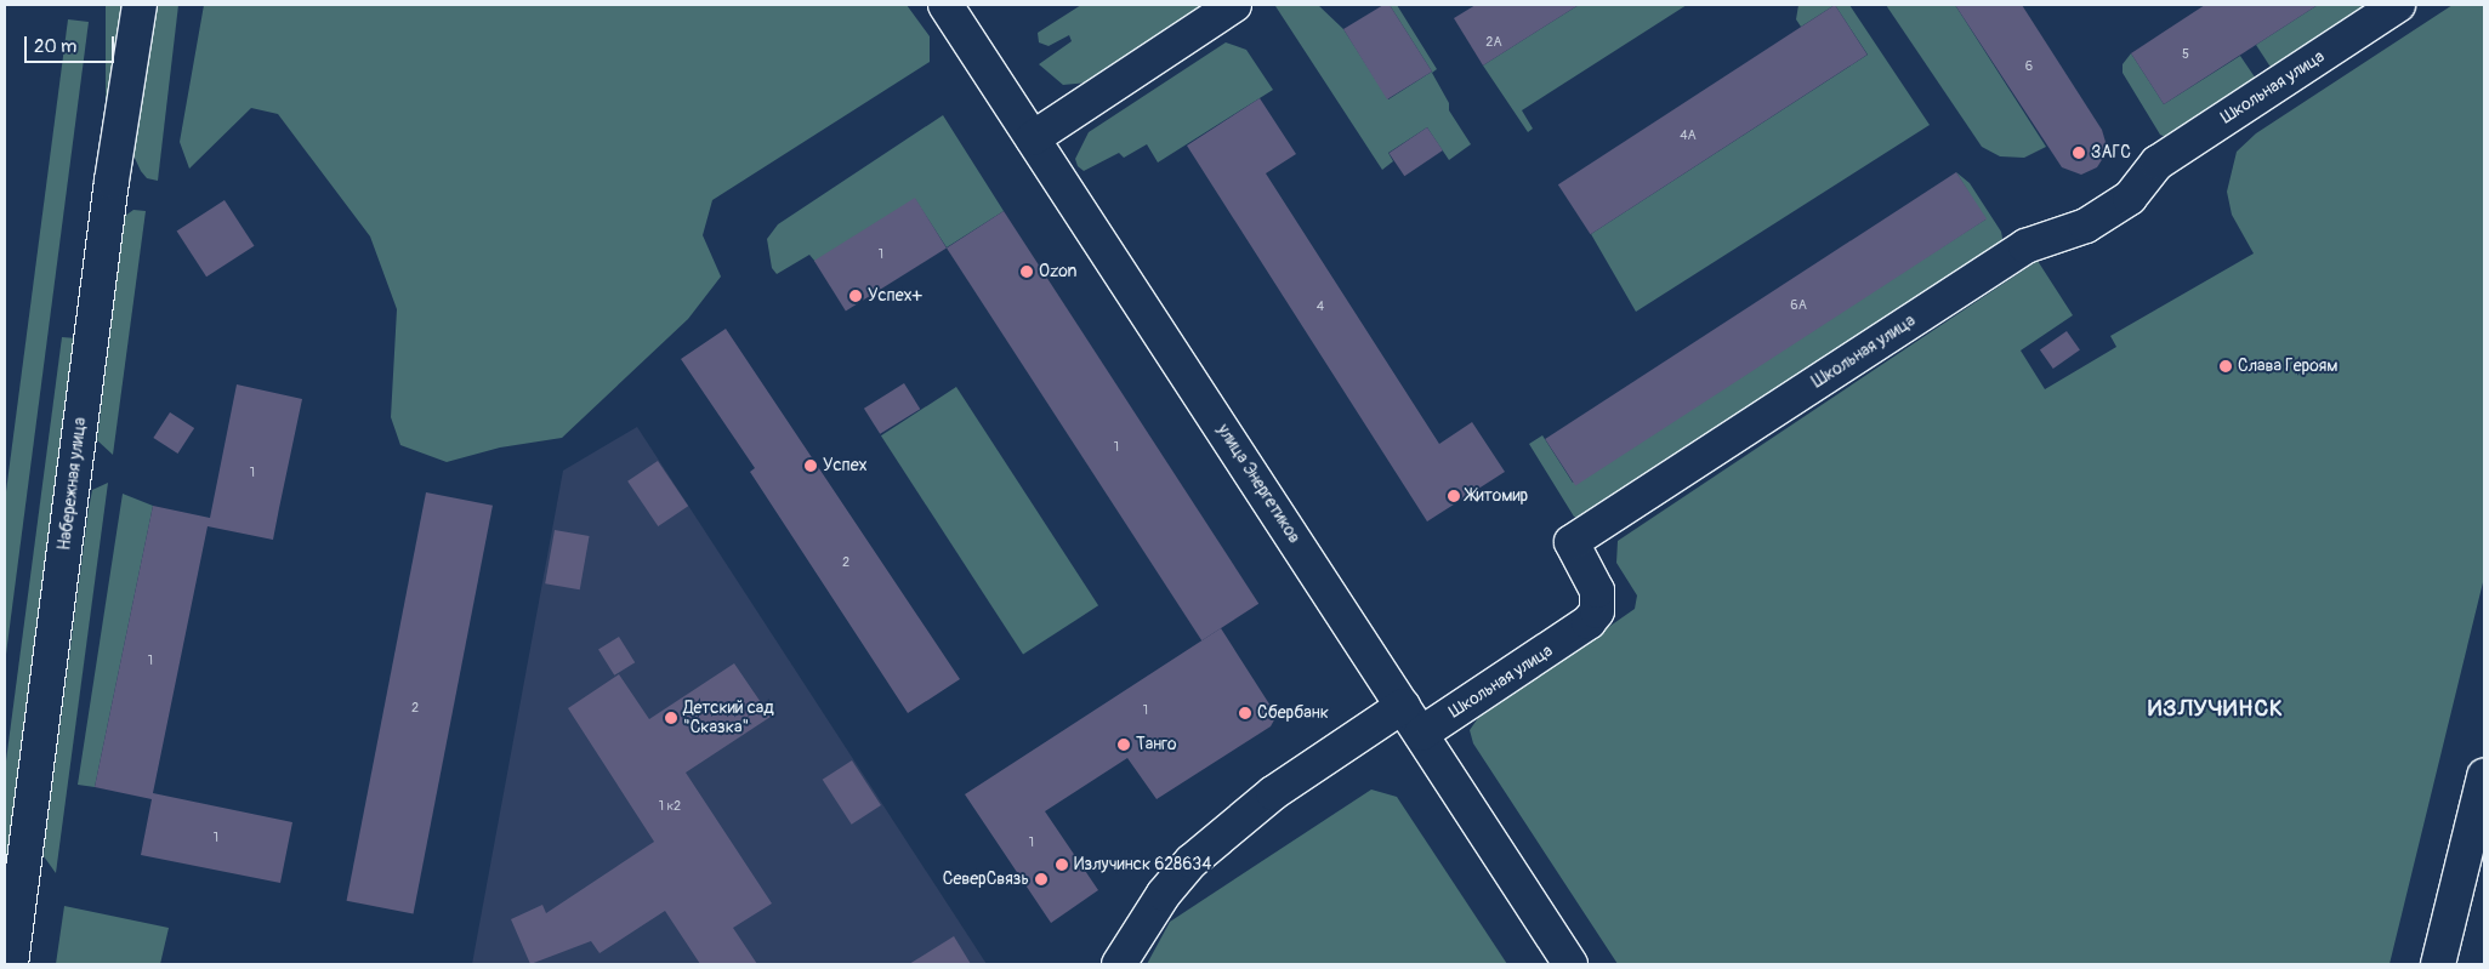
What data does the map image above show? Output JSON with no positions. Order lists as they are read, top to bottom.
{
  "streets": {
    "street": ["Школьная улица", "Набережная улица", "улица Энергетиков"]
  },
  "crossings": [
    ["Школьная улица", "улица Энергетиков"]
  ],
  "districts": ["ИЗЛУЧИНСК"],
  "places": [
    "ЗАГС",
    "Ozon",
    "Успех+",
    "Слава Героям",
    "Успех",
    "Житомир",
    "Сбербанк",
    "Детский сад \"Сказка\"",
    "Танго",
    "Излучинск 628634",
    "СеверСвязь"
  ],
  "house_numbers": [
    "2А",
    "5",
    "6",
    "4А",
    "1",
    "6А",
    "4",
    "1",
    "1",
    "2",
    "1",
    "2",
    "1",
    "1 к2",
    "1",
    "1"
  ],
  "scale_bar": "20 m"
}
